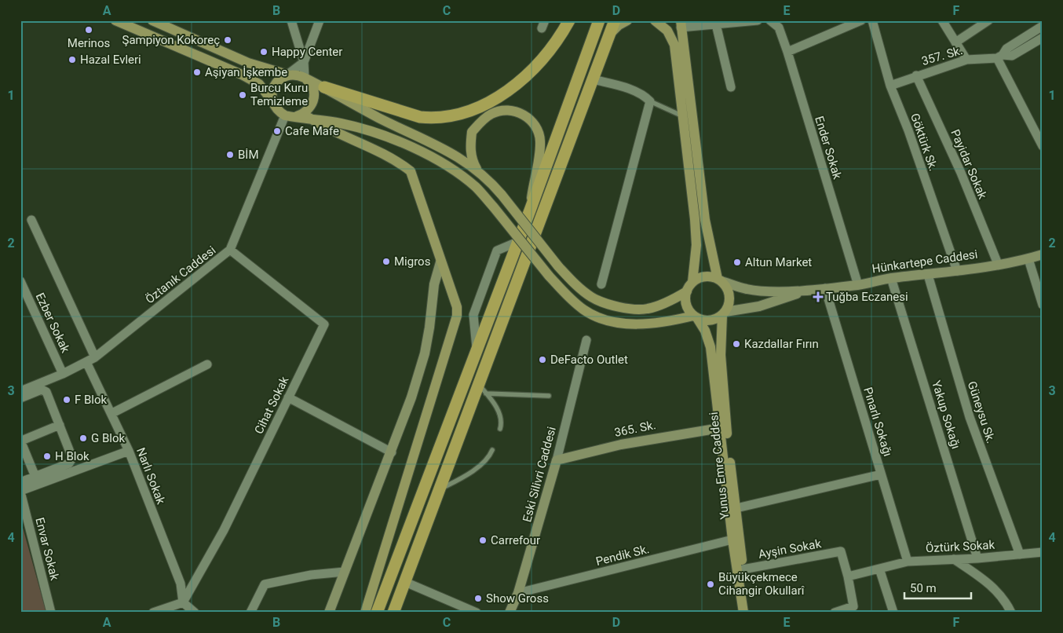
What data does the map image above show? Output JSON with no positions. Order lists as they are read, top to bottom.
{
  "streets": {
    "main road": [
      "Hünkartepe Caddesi",
      "365. Sk.",
      "Yunus Emre Caddesi",
      "Eski Silivri Caddesi"
    ],
    "street": [
      "357. Sk.",
      "Göktürk Sk.",
      "Ender Sokak",
      "Payidar Sokak",
      "Öztanık Caddesi",
      "Ezber Sokak",
      "Cihat Sokak",
      "Güneysu Sk.",
      "Yakup Sokağı",
      "Pınarlı Sokağı",
      "Narlı Sokak",
      "Öztürk Sokak",
      "Envar Sokak",
      "Ayşin Sokak",
      "Pendik Sk."
    ]
  },
  "crossings": [
    ["357. Sk.", "Göktürk Sk."],
    ["357. Sk.", "Payidar Sokak"],
    ["Göktürk Sk.", "Hünkartepe Caddesi"],
    ["Ender Sokak", "Hünkartepe Caddesi"],
    ["Payidar Sokak", "Hünkartepe Caddesi"],
    ["Hünkartepe Caddesi", "Güneysu Sk."],
    ["Hünkartepe Caddesi", "Yakup Sokağı"],
    ["Hünkartepe Caddesi", "Pınarlı Sokağı"],
    ["Öztanık Caddesi", "Ezber Sokak"],
    ["Öztanık Caddesi", "Cihat Sokak"],
    ["Öztanık Caddesi", "Narlı Sokak"],
    ["Cihat Sokak", "Narlı Sokak"],
    ["Güneysu Sk.", "Öztürk Sokak"],
    ["Yakup Sokağı", "Öztürk Sokak"],
    ["Pınarlı Sokağı", "Öztürk Sokak"],
    ["365. Sk.", "Yunus Emre Caddesi"],
    ["365. Sk.", "Eski Silivri Caddesi"],
    ["Yunus Emre Caddesi", "Ayşin Sokak"],
    ["Eski Silivri Caddesi", "Pendik Sk."],
    ["Öztürk Sokak", "Ayşin Sokak"]
  ],
  "places": {
    "other": [
      "Merinos",
      "Şampiyon Kokoreç",
      "Happy Center",
      "Hazal Evleri",
      "Aşiyan İşkembe",
      "Burcu Kuru Temizleme",
      "Cafe Mafe",
      "BİM",
      "Migros",
      "Altun Market",
      "Kazdallar Fırın",
      "DeFacto Outlet",
      "F Blok",
      "G Blok",
      "H Blok",
      "Carrefour",
      "Büyükçekmece Cihangir Okullarî",
      "Show Gross"
    ],
    "health": ["Tuğba Eczanesi"]
  },
  "scale_bar": "50 m",
  "grid": {
    "columns": [
      "A",
      "B",
      "C",
      "D",
      "E",
      "F"
    ],
    "rows": [
      "1",
      "2",
      "3",
      "4"
    ]
  }
}
